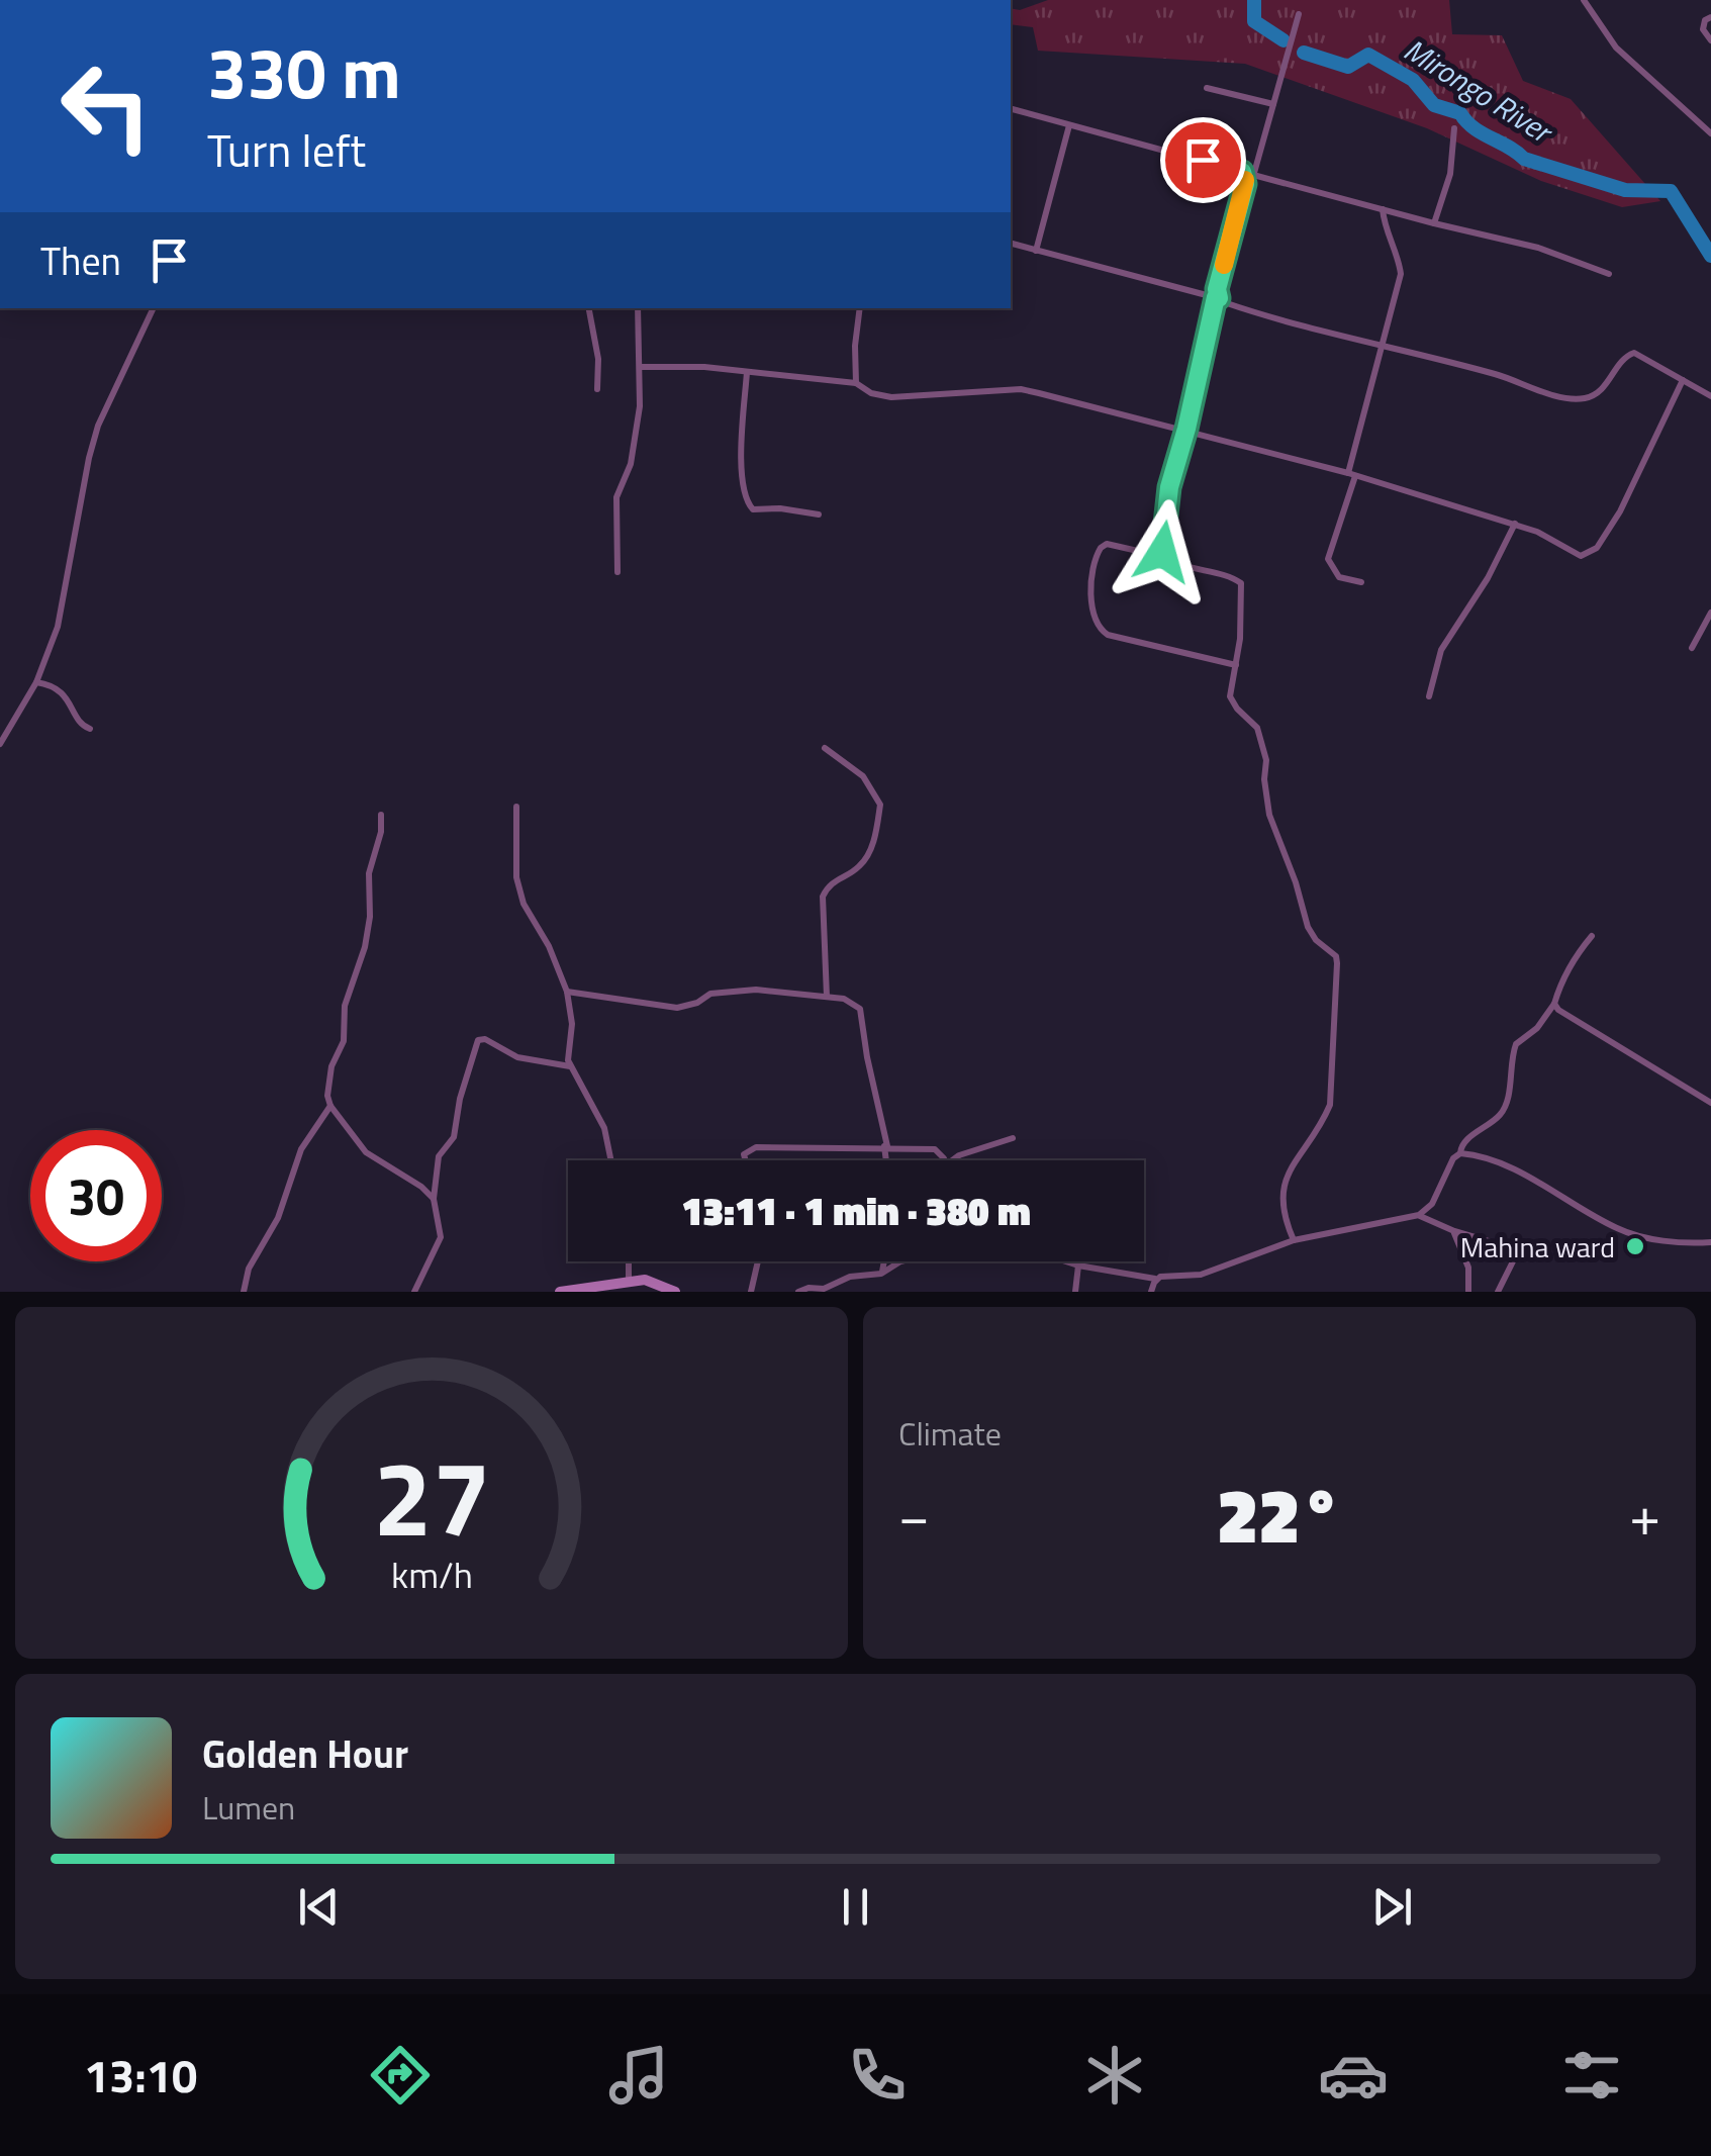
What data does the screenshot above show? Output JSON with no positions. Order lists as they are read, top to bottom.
{
  "water": ["Mirongo River"],
  "places": ["Mahina ward"],
  "page": {
    "turn": ["330 m", "Turn left"],
    "then": "Then",
    "limit": "30",
    "trip": "13:11 · 1 min · 380 m",
    "tile": "Climate",
    "heat": ["−", "22°", "+"],
    "song": ["Golden Hour", "Lumen"],
    "tabs": "13:10",
    "gauge": ["27", "km/h"]
  }
}
